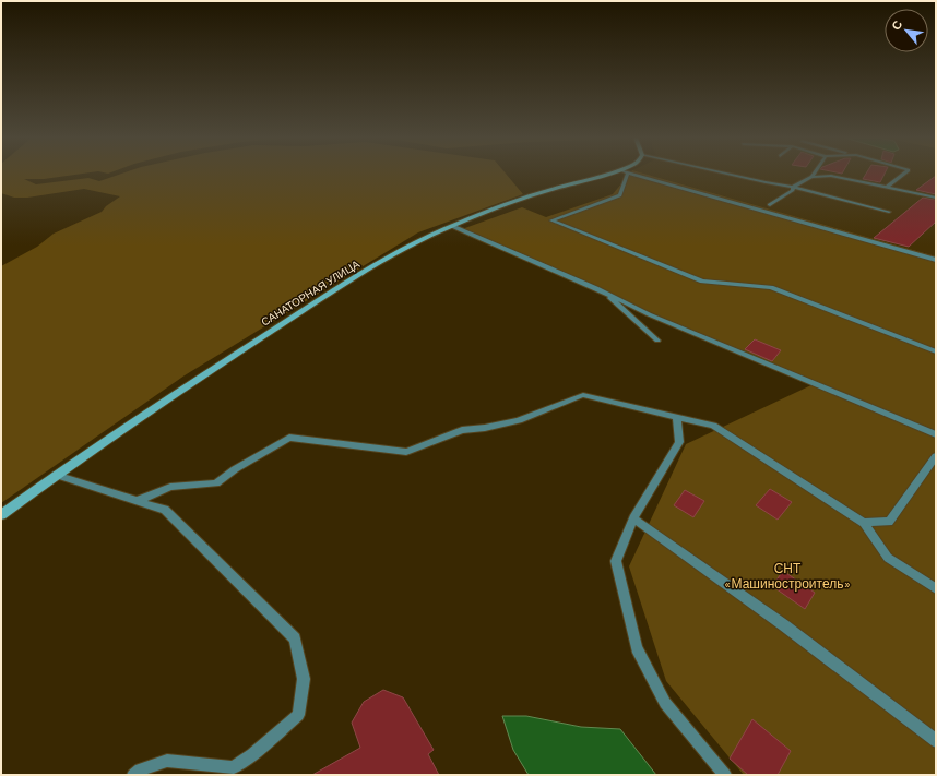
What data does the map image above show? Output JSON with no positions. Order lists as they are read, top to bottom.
{
  "streets": {
    "street": ["САНАТОРНАЯ УЛИЦА"]
  },
  "parks": ["СНТ «Машиностроитель»"],
  "north": "top left"
}
